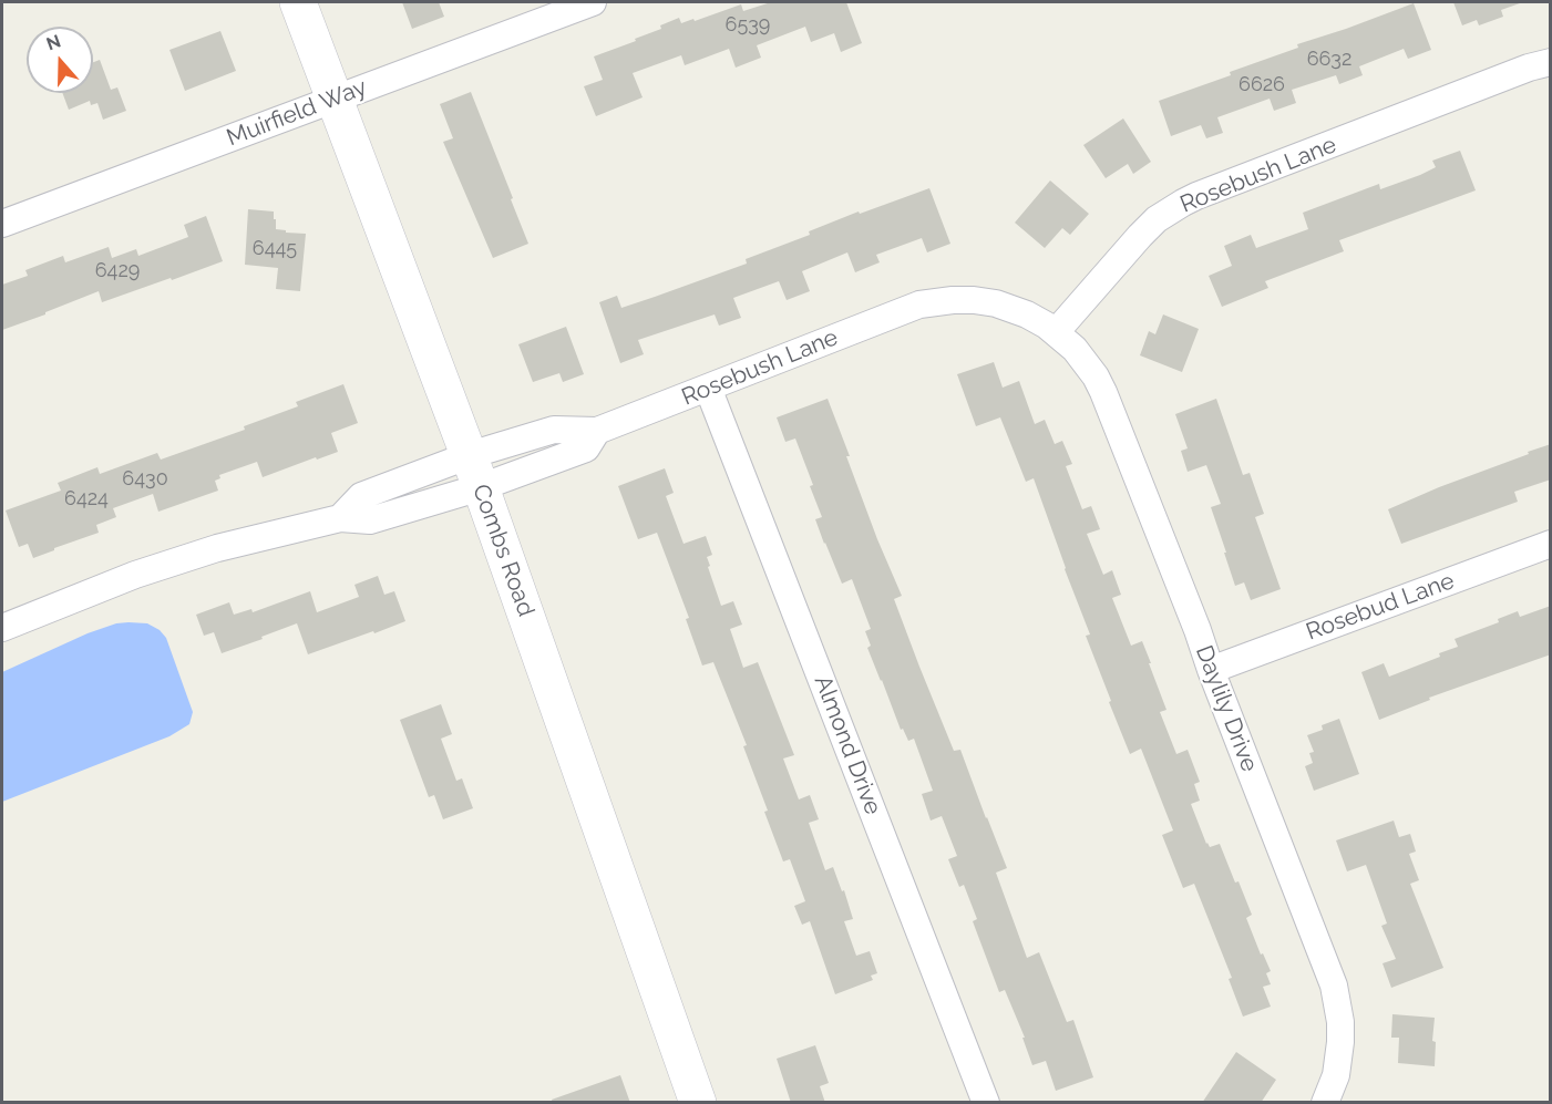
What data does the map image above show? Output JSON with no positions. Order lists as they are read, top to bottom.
{
  "streets": {
    "street": [
      "Muirfield Way",
      "Rosebush Lane",
      "Combs Road",
      "Rosebud Lane",
      "Daylily Drive",
      "Almond Drive"
    ]
  },
  "crossings": [
    ["Muirfield Way", "Combs Road"],
    ["Rosebush Lane", "Combs Road"],
    ["Rosebush Lane", "Daylily Drive"],
    ["Rosebush Lane", "Almond Drive"],
    ["Rosebud Lane", "Daylily Drive"]
  ],
  "house_numbers": [
    "6539",
    "6632",
    "6626",
    "6445",
    "6429",
    "6430",
    "6424"
  ],
  "north": "top"
}
